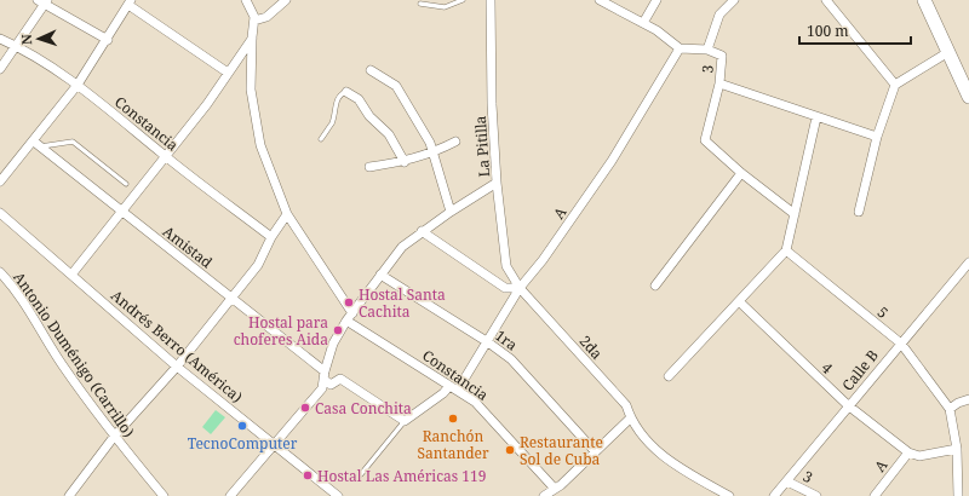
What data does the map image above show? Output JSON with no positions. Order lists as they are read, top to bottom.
{
  "streets": {
    "street": [
      "3",
      "Constancia",
      "La Pitilla",
      "A",
      "Amistad",
      "5",
      "1ra",
      "Andrés Berro (América)",
      "2da",
      "Antonio Duménigo (Carrillo)",
      "4",
      "Calle B"
    ]
  },
  "crossings": [
    ["3", "A"],
    ["3", "Calle B"],
    ["Constancia", "A"],
    ["La Pitilla", "A"],
    ["La Pitilla", "2da"],
    ["A", "1ra"],
    ["A", "2da"],
    ["A", "4"],
    ["5", "Calle B"],
    ["4", "Calle B"]
  ],
  "places": [
    "Hostal Santa Cachita",
    "Hostal para choferes Aida",
    "Casa Conchita",
    "Ranchón Santander",
    "TecnoComputer",
    "Restaurante Sol de Cuba",
    "Hostal Las Américas 119"
  ],
  "scale_bar": "100 m",
  "north": "left"
}
